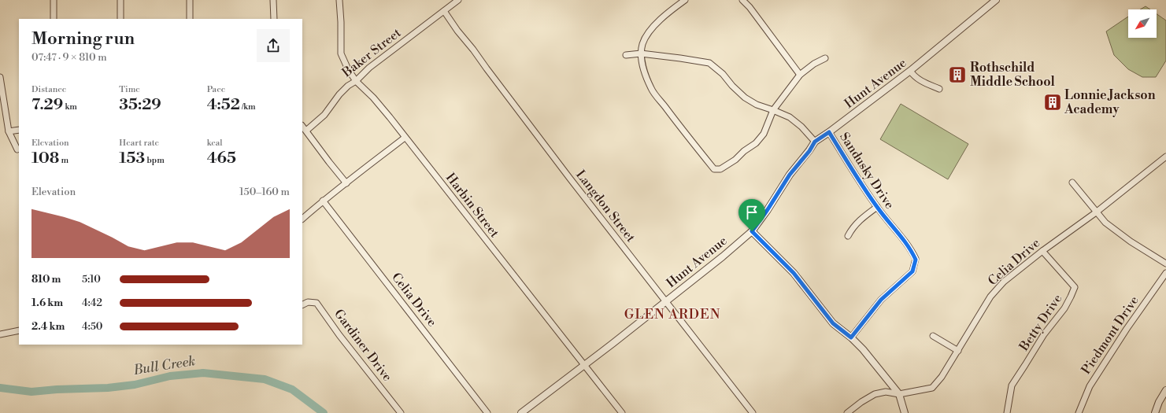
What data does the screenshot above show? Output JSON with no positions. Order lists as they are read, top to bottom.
{
  "streets": {
    "street": [
      "Baker Street",
      "Hunt Avenue",
      "Sandusky Drive",
      "Harbin Street",
      "Langdon Street",
      "Celia Drive",
      "Betty Drive",
      "Piedmont Drive",
      "Gardiner Drive"
    ]
  },
  "crossings": [
    ["Baker Street", "Harbin Street"],
    ["Baker Street", "Langdon Street"],
    ["Hunt Avenue", "Sandusky Drive"],
    ["Hunt Avenue", "Harbin Street"],
    ["Hunt Avenue", "Langdon Street"],
    ["Celia Drive", "Betty Drive"]
  ],
  "districts": ["GLEN ARDEN"],
  "water": ["Bull Creek"],
  "places": {
    "building": ["Rothschild Middle School", "Lonnie Jackson Academy"]
  },
  "north": "bottom left",
  "page": {
    "heading": ["Morning run", "07:47 · 9 × 810 m"],
    "stats": [
      ["Distance", "7.29 km"],
      ["Time", "35:29"],
      ["Pace", "4:52 /km"],
      ["Elevation", "108 m"],
      ["Heart rate", "153 bpm"],
      ["kcal", "465"]
    ],
    "chart": ["Elevation", "150–160 m"],
    "list": [
      {
        "name": "810 m",
        "note": "5:10"
      },
      {
        "name": "1.6 km",
        "note": "4:42"
      },
      {
        "name": "2.4 km",
        "note": "4:50"
      }
    ]
  }
}
